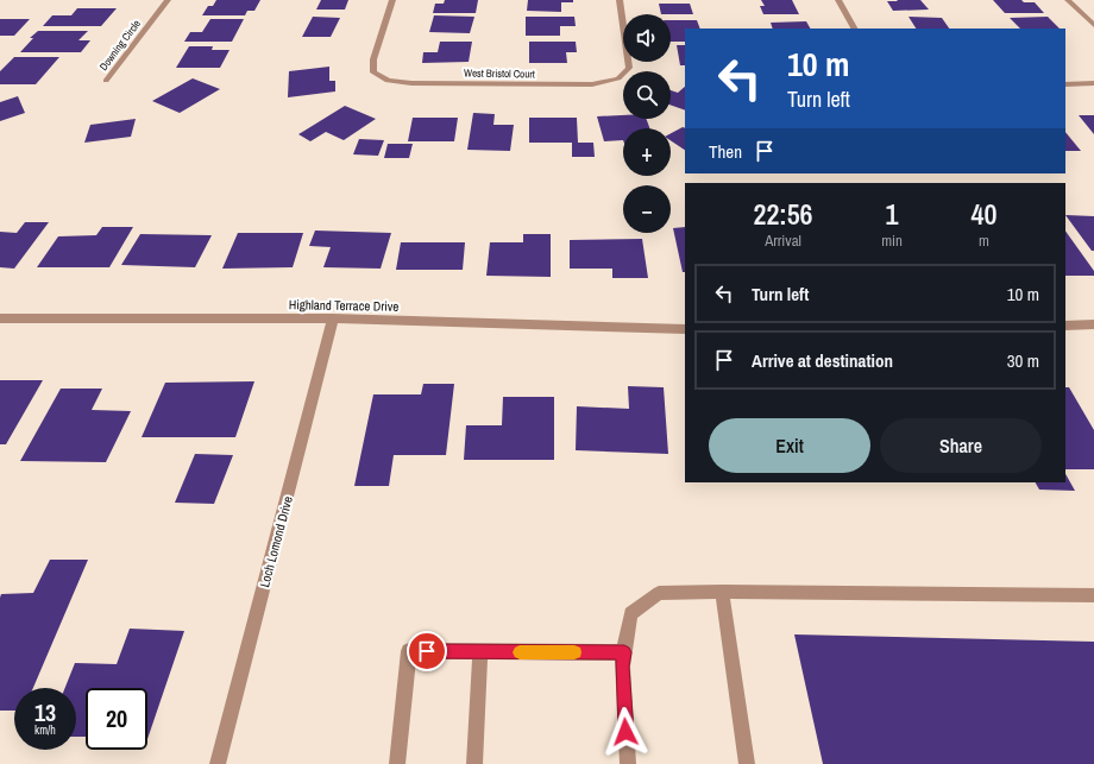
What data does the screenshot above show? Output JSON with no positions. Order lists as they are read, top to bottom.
{
  "streets": {
    "street": [
      "Downing Circle",
      "West Bristol Court",
      "Highland Terrace Drive",
      "Loch Lomond Drive"
    ]
  },
  "crossings": [
    ["Highland Terrace Drive", "Loch Lomond Drive"]
  ],
  "page": {
    "map_buttons": ["+", "−"],
    "turn": ["10 m", "Turn left"],
    "then": "Then",
    "eta": [
      "22:56",
      "Arrival",
      "1",
      "min",
      "40",
      "m"
    ],
    "list": [
      {
        "name": "Turn left",
        "value": "10 m"
      },
      {
        "name": "Arrive at destination",
        "value": "30 m"
      }
    ],
    "buttons": ["Exit", "Share"],
    "speed": "13 km/h",
    "limit": "20"
  }
}
